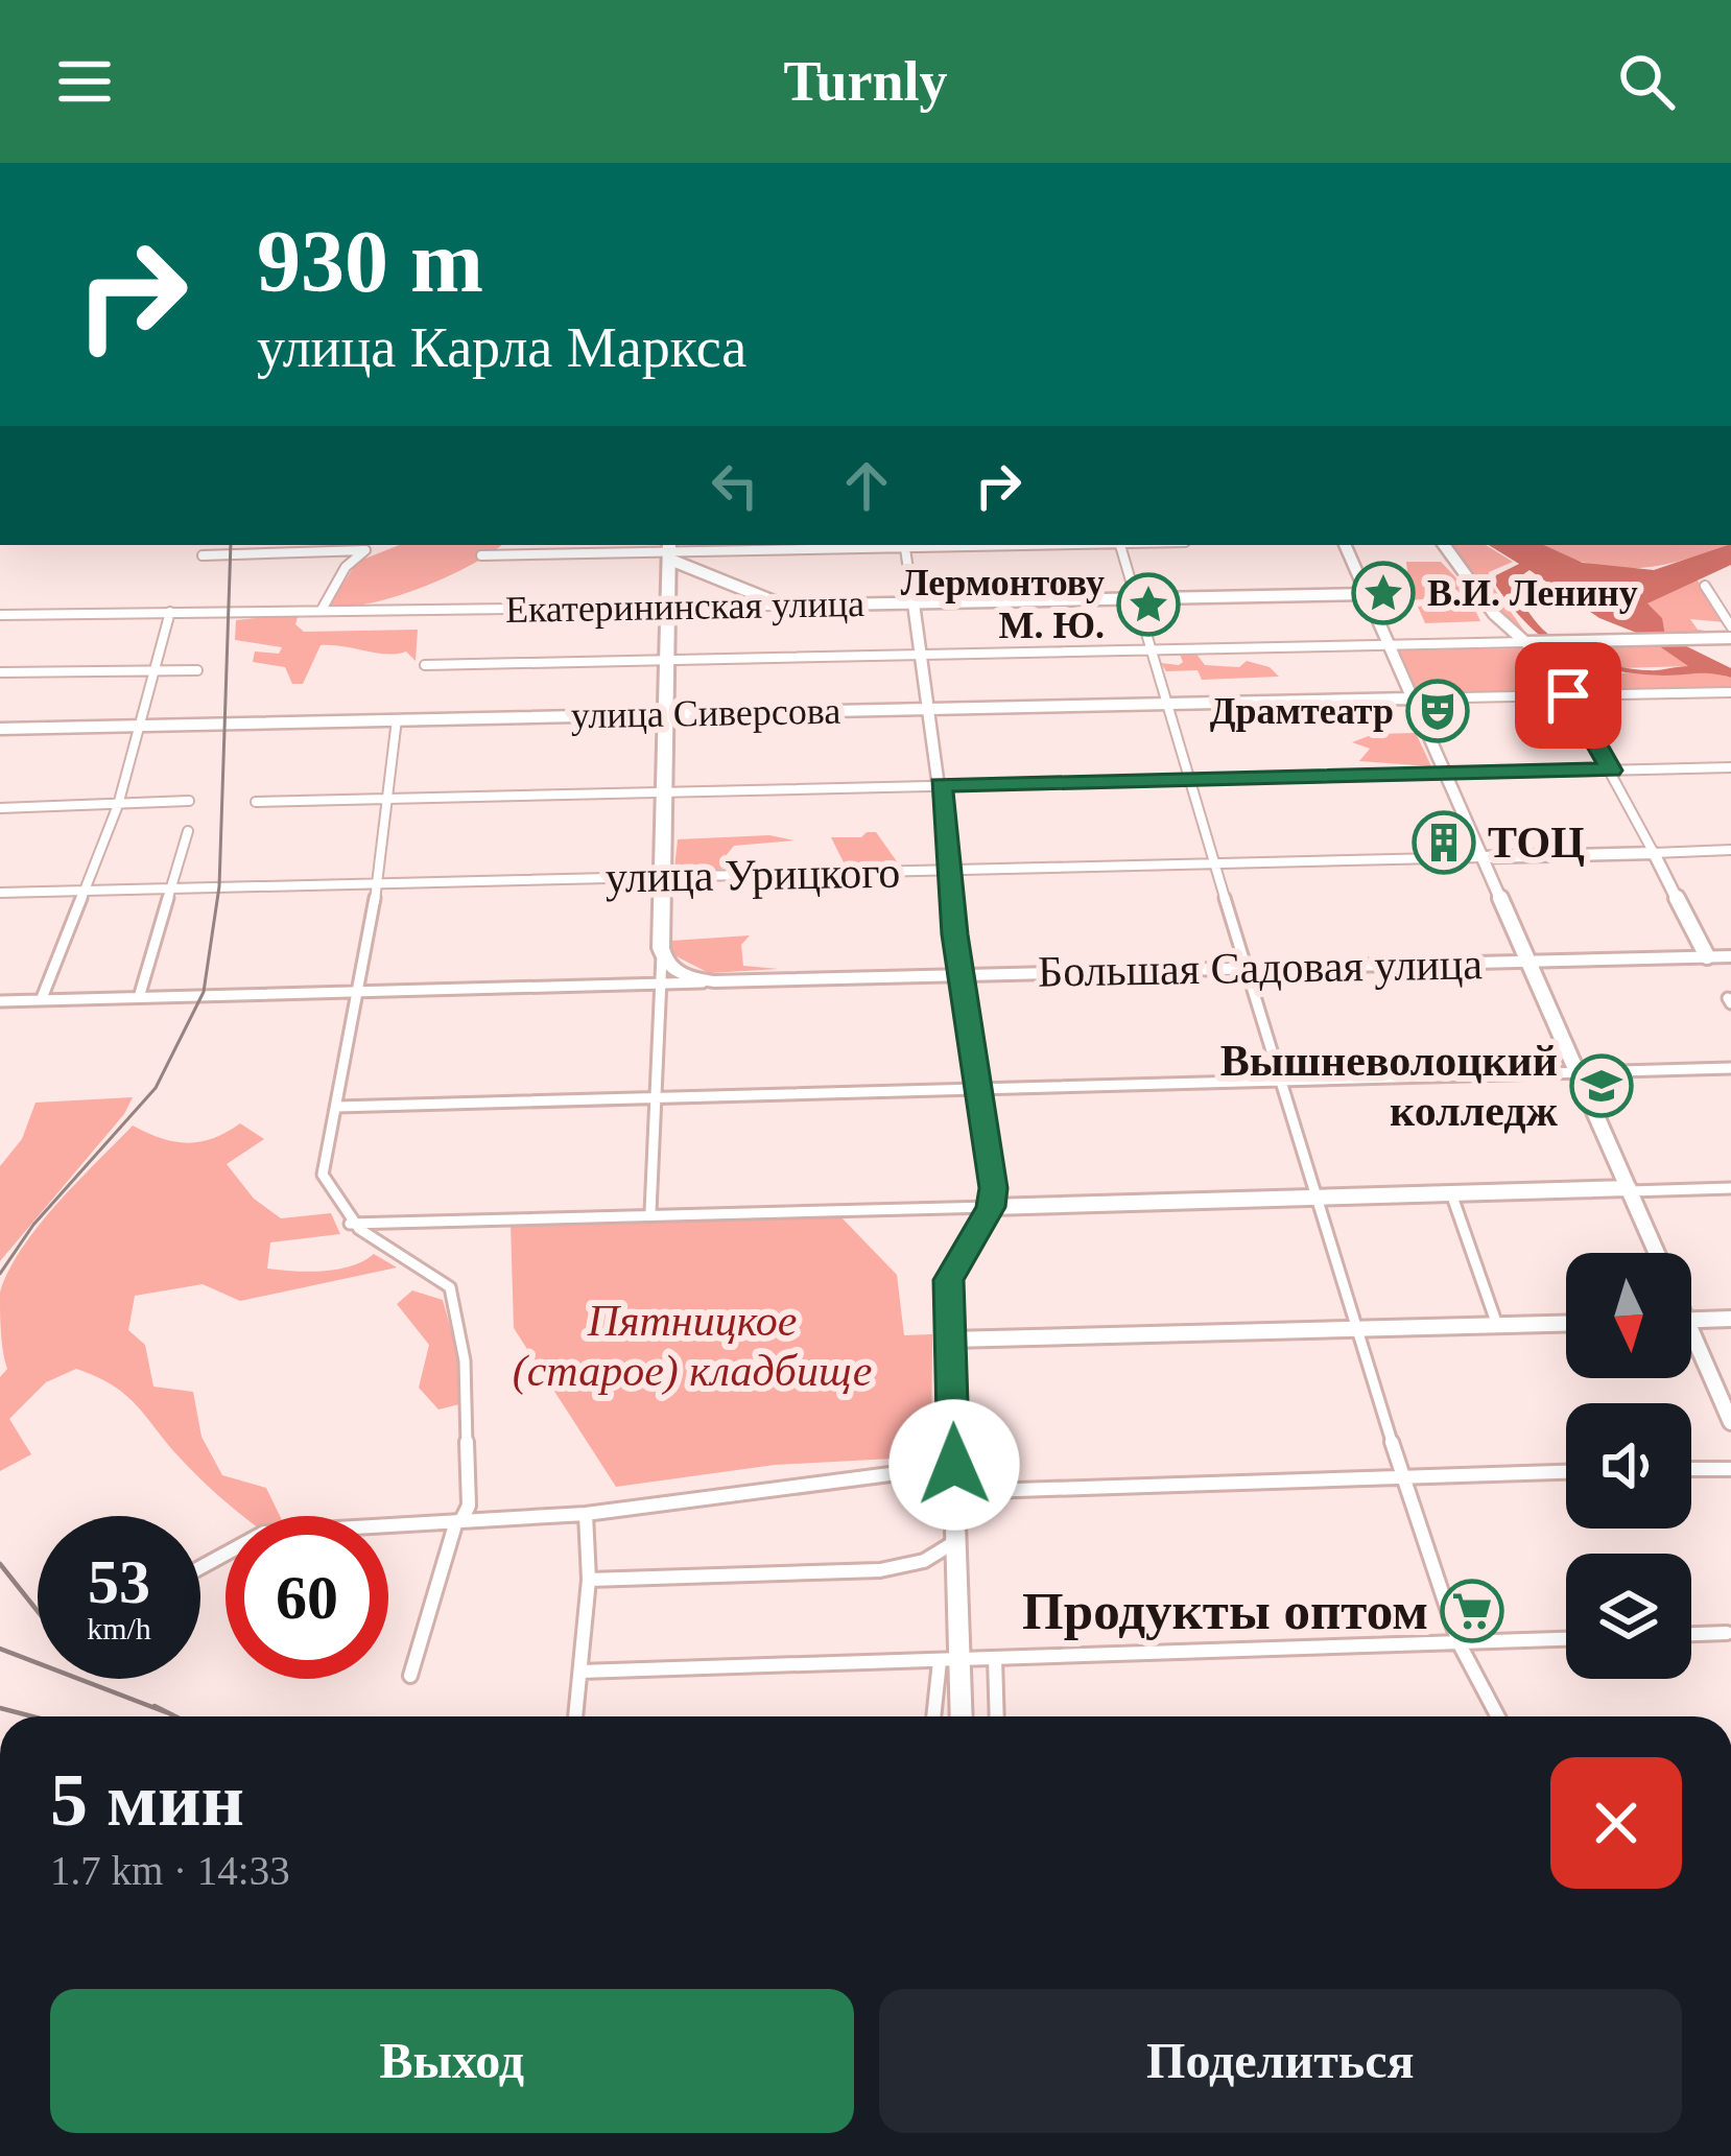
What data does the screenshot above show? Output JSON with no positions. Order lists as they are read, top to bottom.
{
  "streets": {
    "highway": ["Большая Садовая улица"],
    "street": ["Екатерининская улица", "улица Сиверсова", "улица Урицкого"]
  },
  "parks": ["Пятницкое (старое) кладбище"],
  "places": {
    "place": ["В.И. Ленину", "Лермонтову М. Ю."],
    "theatre": ["Драмтеатр"],
    "building": ["ТОЦ"],
    "school or university": ["Вышневолоцкий колледж"],
    "supermarket": ["Продукты оптом"]
  },
  "north": "bottom",
  "page": {
    "header": "Turnly",
    "turn": ["930 m", "улица Карла Маркса"],
    "speed": "53 km/h",
    "limit": "60",
    "heading": ["5 мин", "1.7 km · 14:33"],
    "buttons": ["Выход", "Поделиться"]
  }
}
